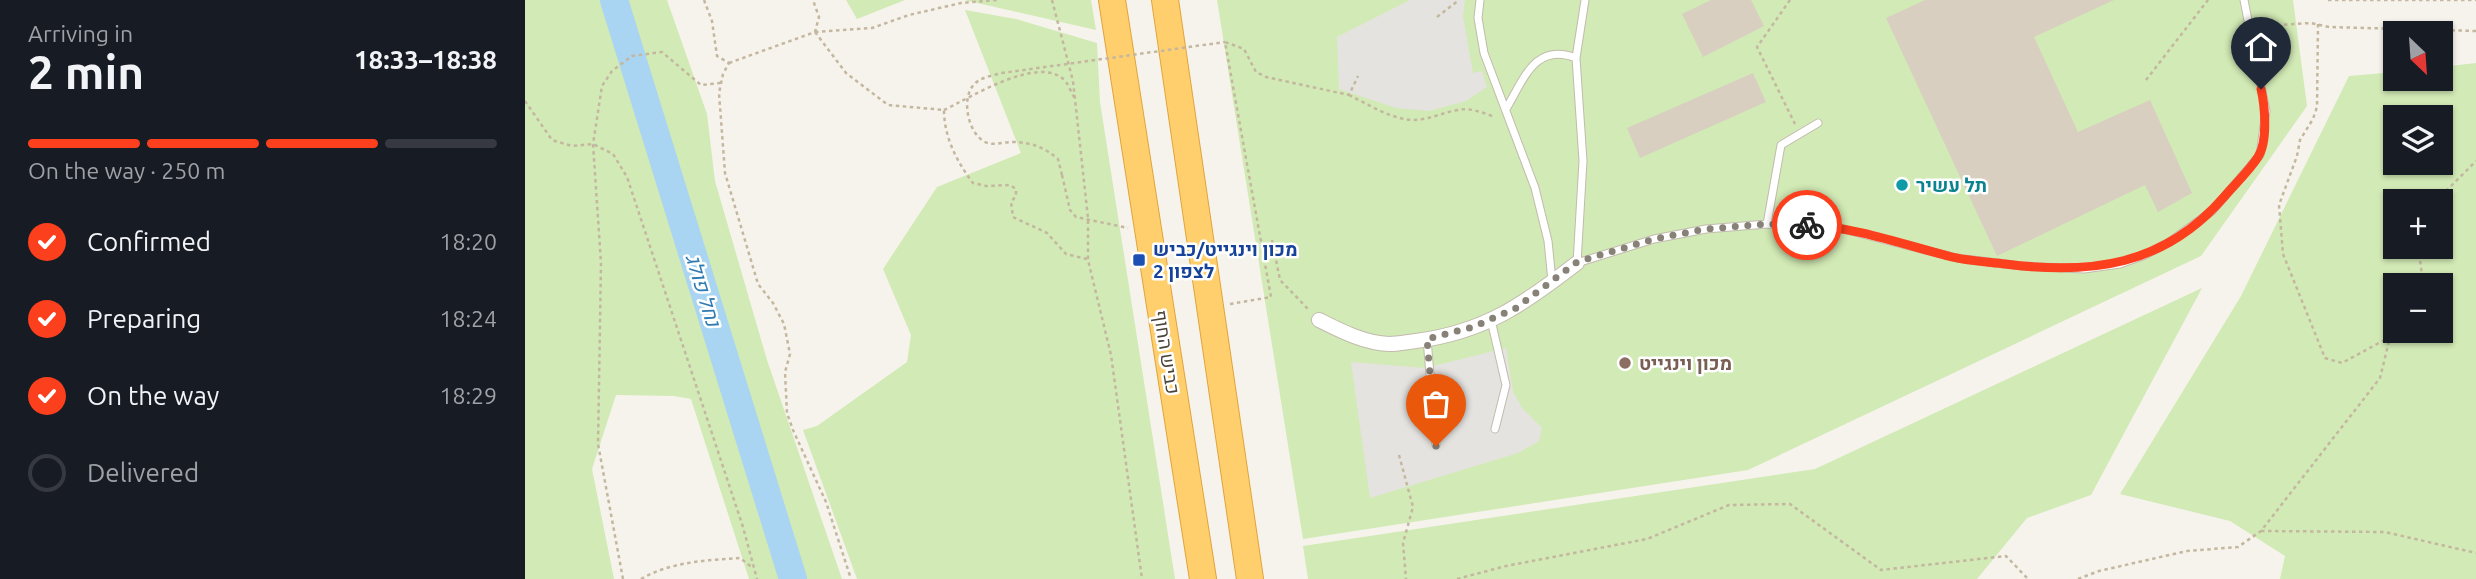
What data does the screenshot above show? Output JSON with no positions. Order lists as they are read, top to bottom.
{
  "streets": {
    "highway": ["כביש החוף"]
  },
  "water": ["נחל פולג"],
  "places": {
    "other": ["תל עשיר", "מכון וינגייט"],
    "transit": ["מכון וינגייט/כביש 2 לצפון"]
  },
  "north": "bottom right",
  "page": {
    "heading": ["2 min", "Arriving in", "18:33–18:38"],
    "map_buttons": ["+", "−"],
    "bar": "On the way · 250 m",
    "list": [
      ["Confirmed", "18:20"],
      ["Preparing", "18:24"],
      ["On the way", "18:29"],
      "Delivered"
    ]
  }
}
